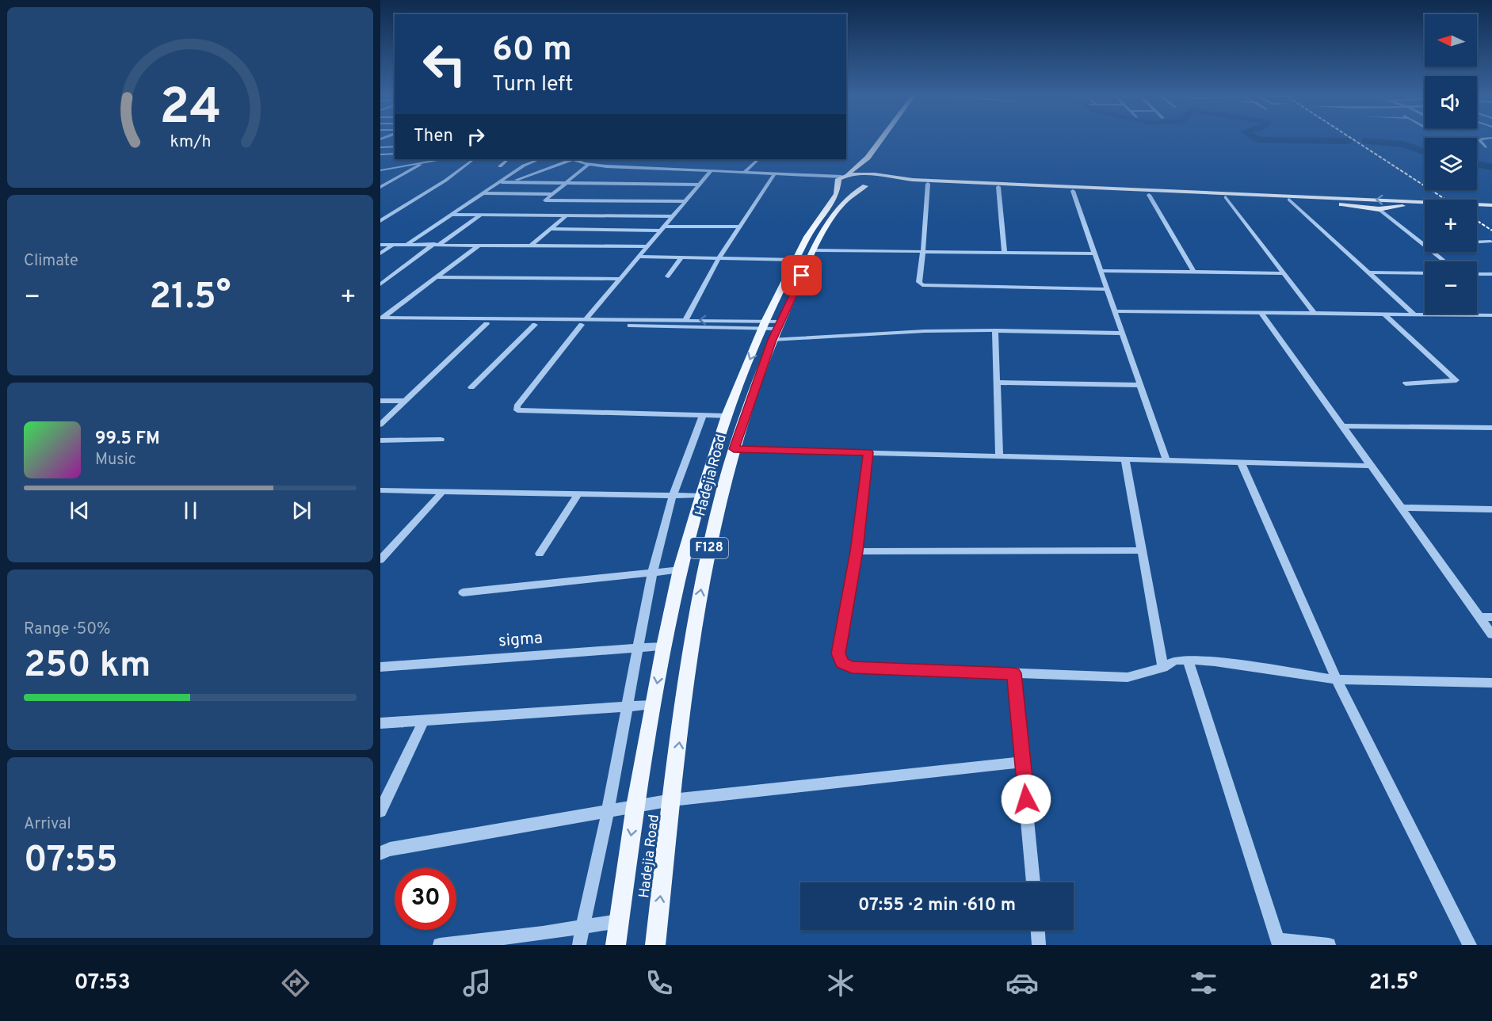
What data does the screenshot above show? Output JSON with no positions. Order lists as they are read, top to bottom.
{
  "streets": {
    "main road": ["Hadejia Road", "F128"],
    "street": ["sigma"]
  },
  "crossings": [
    ["Hadejia Road", "F128"],
    ["Hadejia Road", "sigma"]
  ],
  "north": "left",
  "page": {
    "map_buttons": ["+", "−"],
    "turn": ["60 m", "Turn left"],
    "then": "Then",
    "tile": [
      "Climate",
      ["Range · 50%", "250 km"],
      ["Arrival", "07:55"]
    ],
    "heat": ["−", "21.5°", "+"],
    "song": ["99.5 FM", "Music"],
    "limit": "30",
    "trip": "07:55 · 2 min · 610 m",
    "tabs": ["07:53", "21.5°"],
    "gauge": ["24", "km/h"]
  }
}
